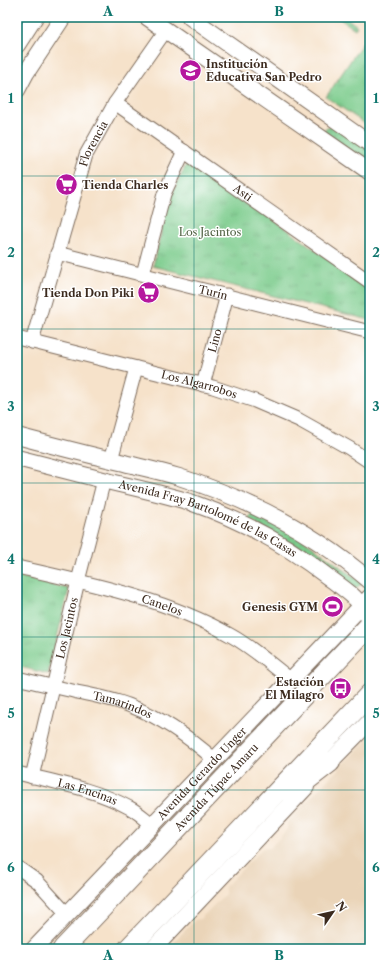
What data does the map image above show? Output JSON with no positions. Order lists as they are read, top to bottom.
{
  "streets": {
    "main road": ["Avenida Túpac Amaru"],
    "street": [
      "Florencia",
      "Asti",
      "Turín",
      "Lino",
      "Los Algarrobos",
      "Avenida Fray Bartolomé de las Casas",
      "Canelos",
      "Los Jacintos",
      "Tamarindos",
      "Avenida Gerardo Unger",
      "Las Encinas"
    ]
  },
  "crossings": [
    ["Florencia", "Asti"],
    ["Florencia", "Turín"],
    ["Florencia", "Los Algarrobos"],
    ["Turín", "Lino"],
    ["Lino", "Los Algarrobos"],
    ["Avenida Fray Bartolomé de las Casas", "Los Jacintos"],
    ["Avenida Fray Bartolomé de las Casas", "Avenida Gerardo Unger"],
    ["Avenida Fray Bartolomé de las Casas", "Avenida Túpac Amaru"],
    ["Canelos", "Los Jacintos"],
    ["Canelos", "Avenida Gerardo Unger"],
    ["Los Jacintos", "Tamarindos"],
    ["Los Jacintos", "Las Encinas"],
    ["Tamarindos", "Avenida Gerardo Unger"],
    ["Avenida Gerardo Unger", "Las Encinas"]
  ],
  "parks": ["Los Jacintos"],
  "places": {
    "school or university": ["Institución Educativa San Pedro"],
    "supermarket": ["Tienda Charles", "Tienda Don Piki"],
    "sports": ["Genesis GYM"],
    "bus stop": ["Estación El Milagro"]
  },
  "north": "top right",
  "grid": {
    "columns": ["A", "B"],
    "rows": [
      "1",
      "2",
      "3",
      "4",
      "5",
      "6"
    ]
  }
}
